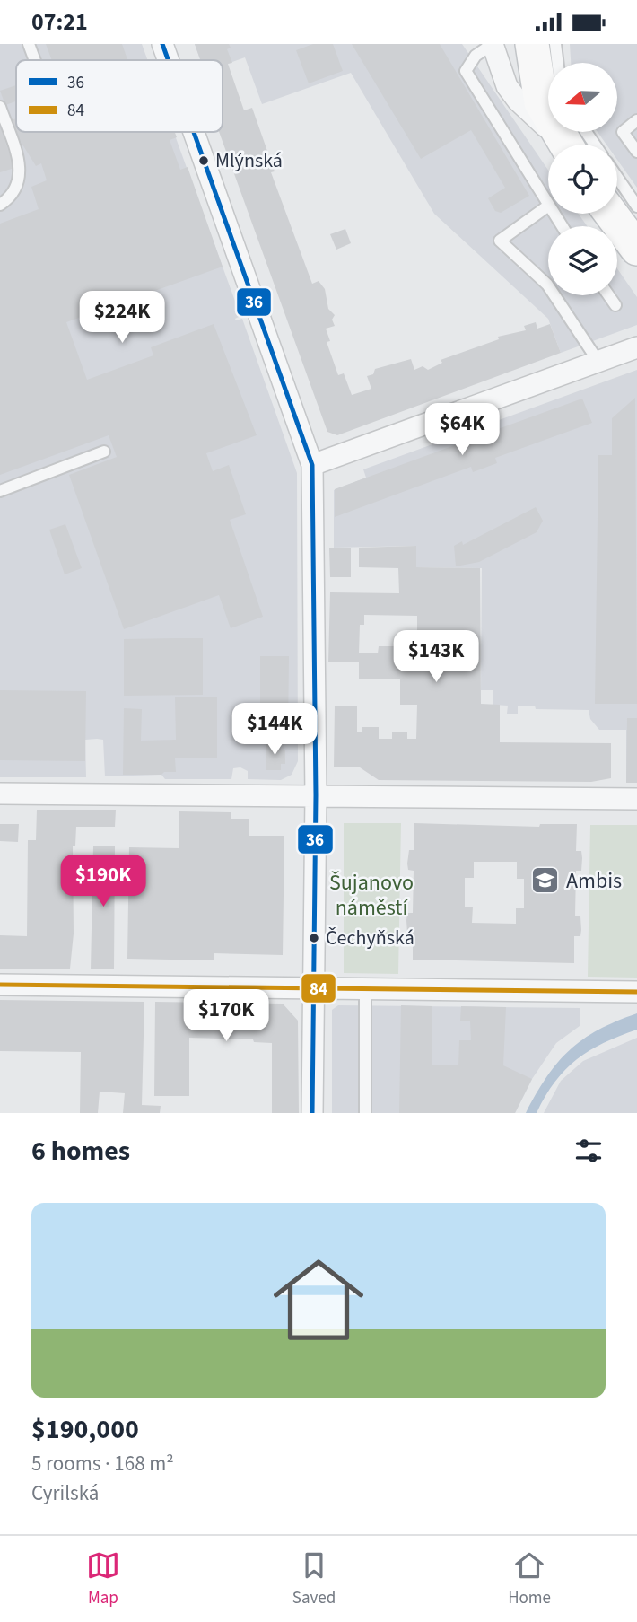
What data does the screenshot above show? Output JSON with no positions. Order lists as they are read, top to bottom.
{
  "parks": ["Šujanovo náměstí"],
  "places": {
    "other": ["Mlýnská", "Čechyňská"],
    "school or university": ["Ambis"]
  },
  "lines": ["transit line 36", "transit line 84"],
  "legend": ["36", "84"],
  "north": "left",
  "page": {
    "status": "07:21",
    "price": [
      "$224K",
      "$64K",
      "$143K",
      "$144K",
      "$190K",
      "$170K"
    ],
    "heading": "6 homes",
    "list": [
      {
        "name": "$190,000",
        "note": "5 rooms · 168 m² · Cyrilská"
      }
    ],
    "tabs": ["Map", "Saved", "Home"]
  }
}
